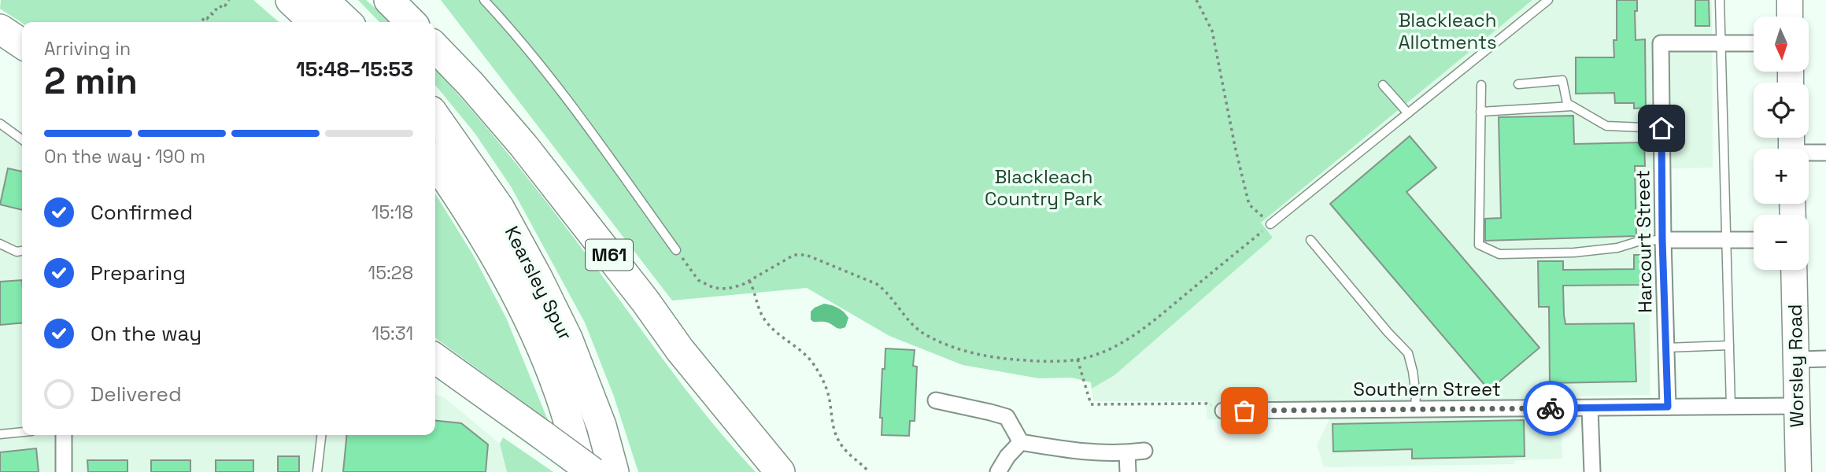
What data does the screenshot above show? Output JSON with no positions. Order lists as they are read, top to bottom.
{
  "streets": {
    "highway": ["M61", "Kearsley Spur"],
    "main road": ["Worsley Road"],
    "street": ["Harcourt Street", "Southern Street"]
  },
  "crossings": [
    ["Harcourt Street", "Southern Street"],
    ["Worsley Road", "Southern Street"]
  ],
  "parks": ["Blackleach Allotments", "Blackleach Country Park"],
  "north": "bottom",
  "page": {
    "map_buttons": ["+", "−"],
    "heading": ["2 min", "Arriving in", "15:48–15:53"],
    "bar": "On the way · 190 m",
    "list": [
      ["Confirmed", "15:18"],
      ["Preparing", "15:28"],
      ["On the way", "15:31"],
      "Delivered"
    ]
  }
}
